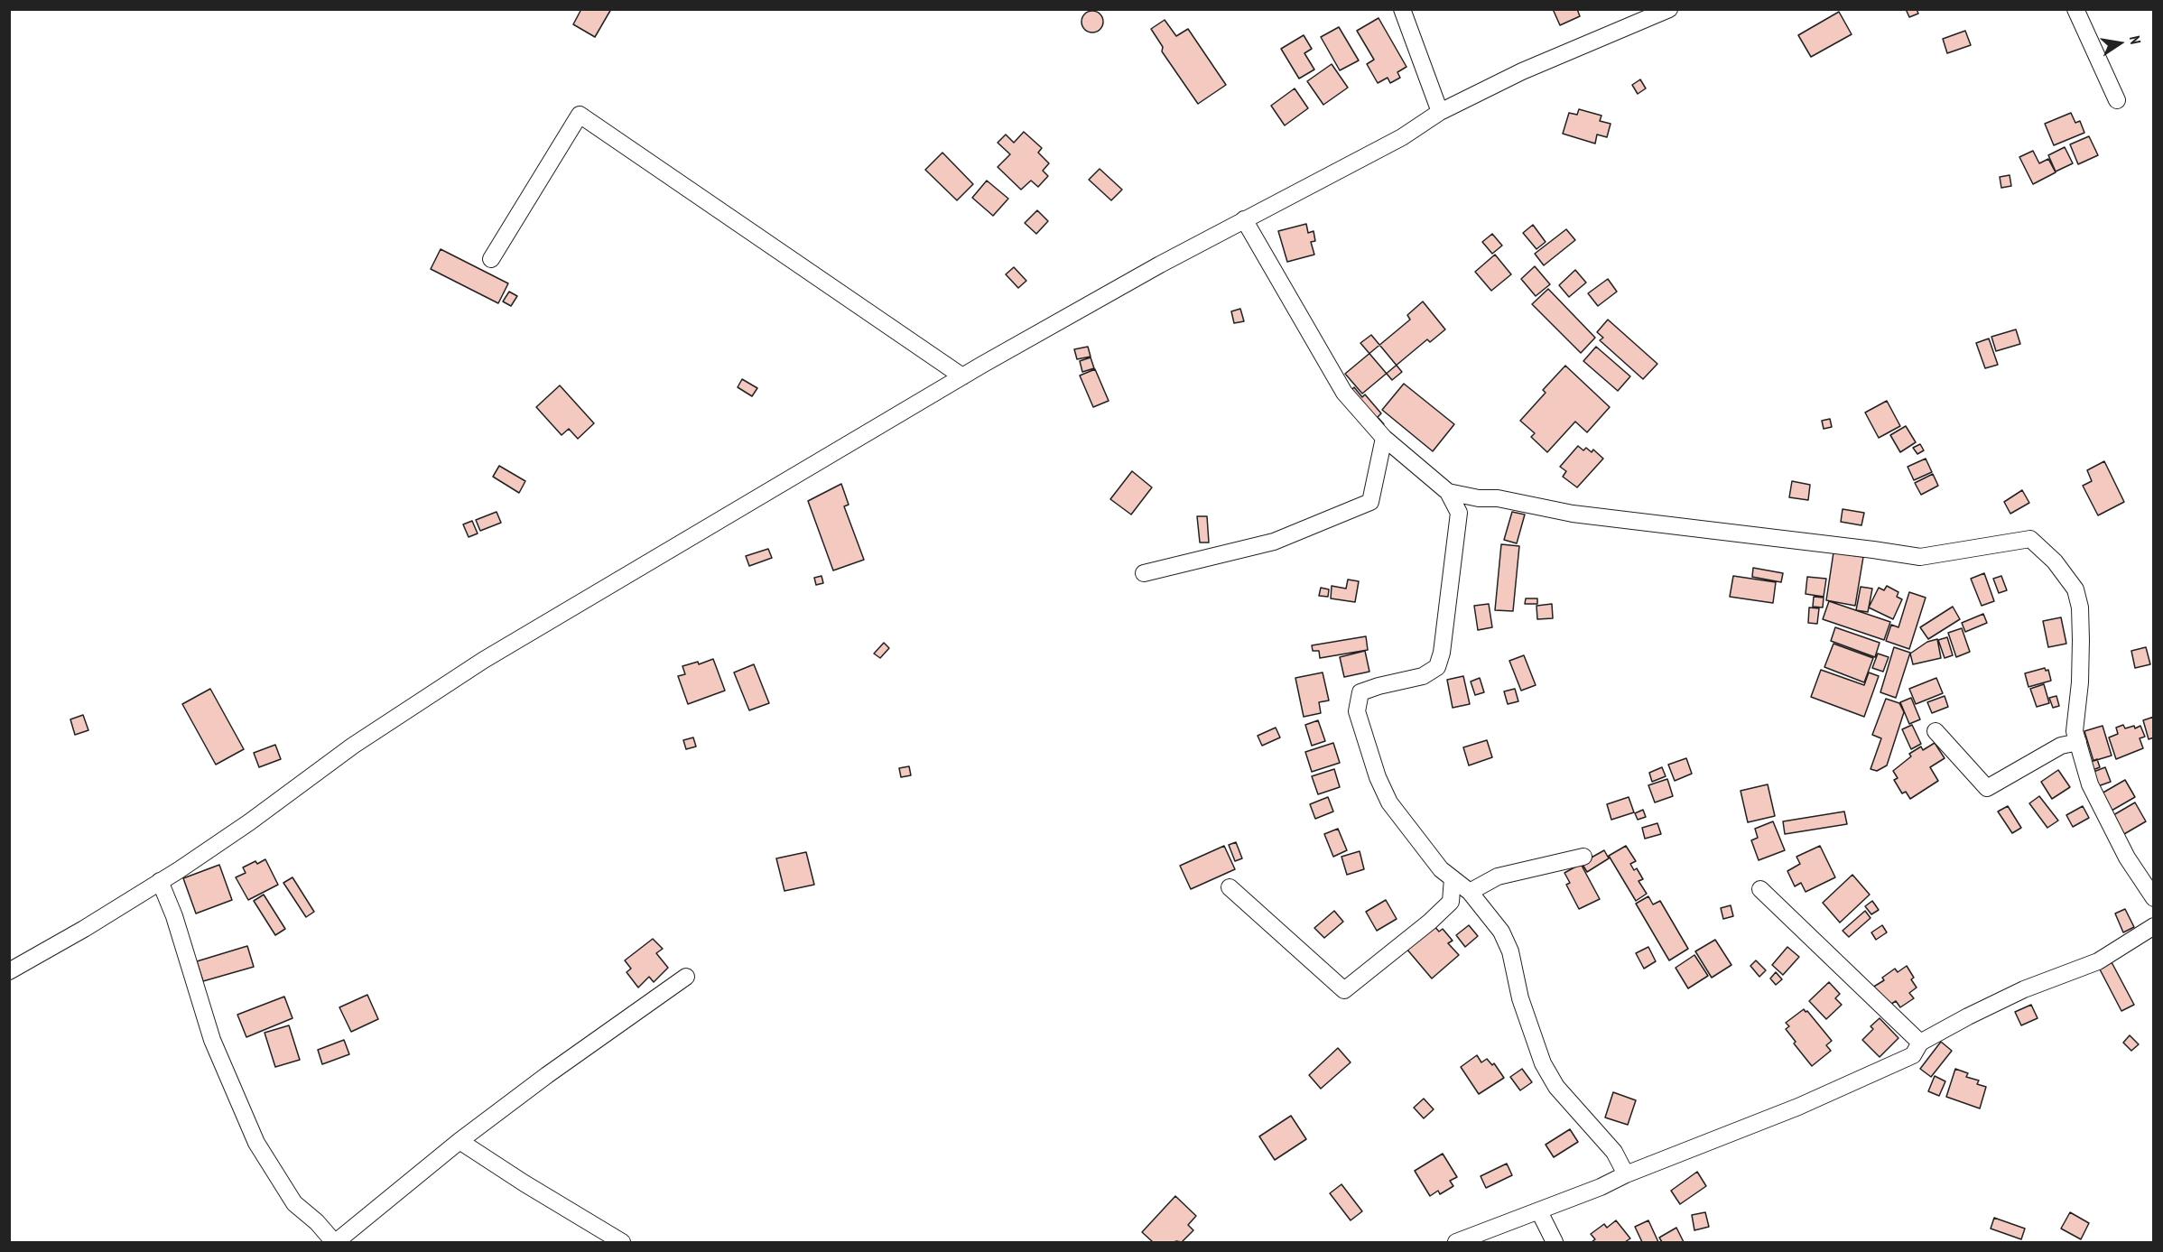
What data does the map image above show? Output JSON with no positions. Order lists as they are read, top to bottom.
{
  "north": "right"
}
